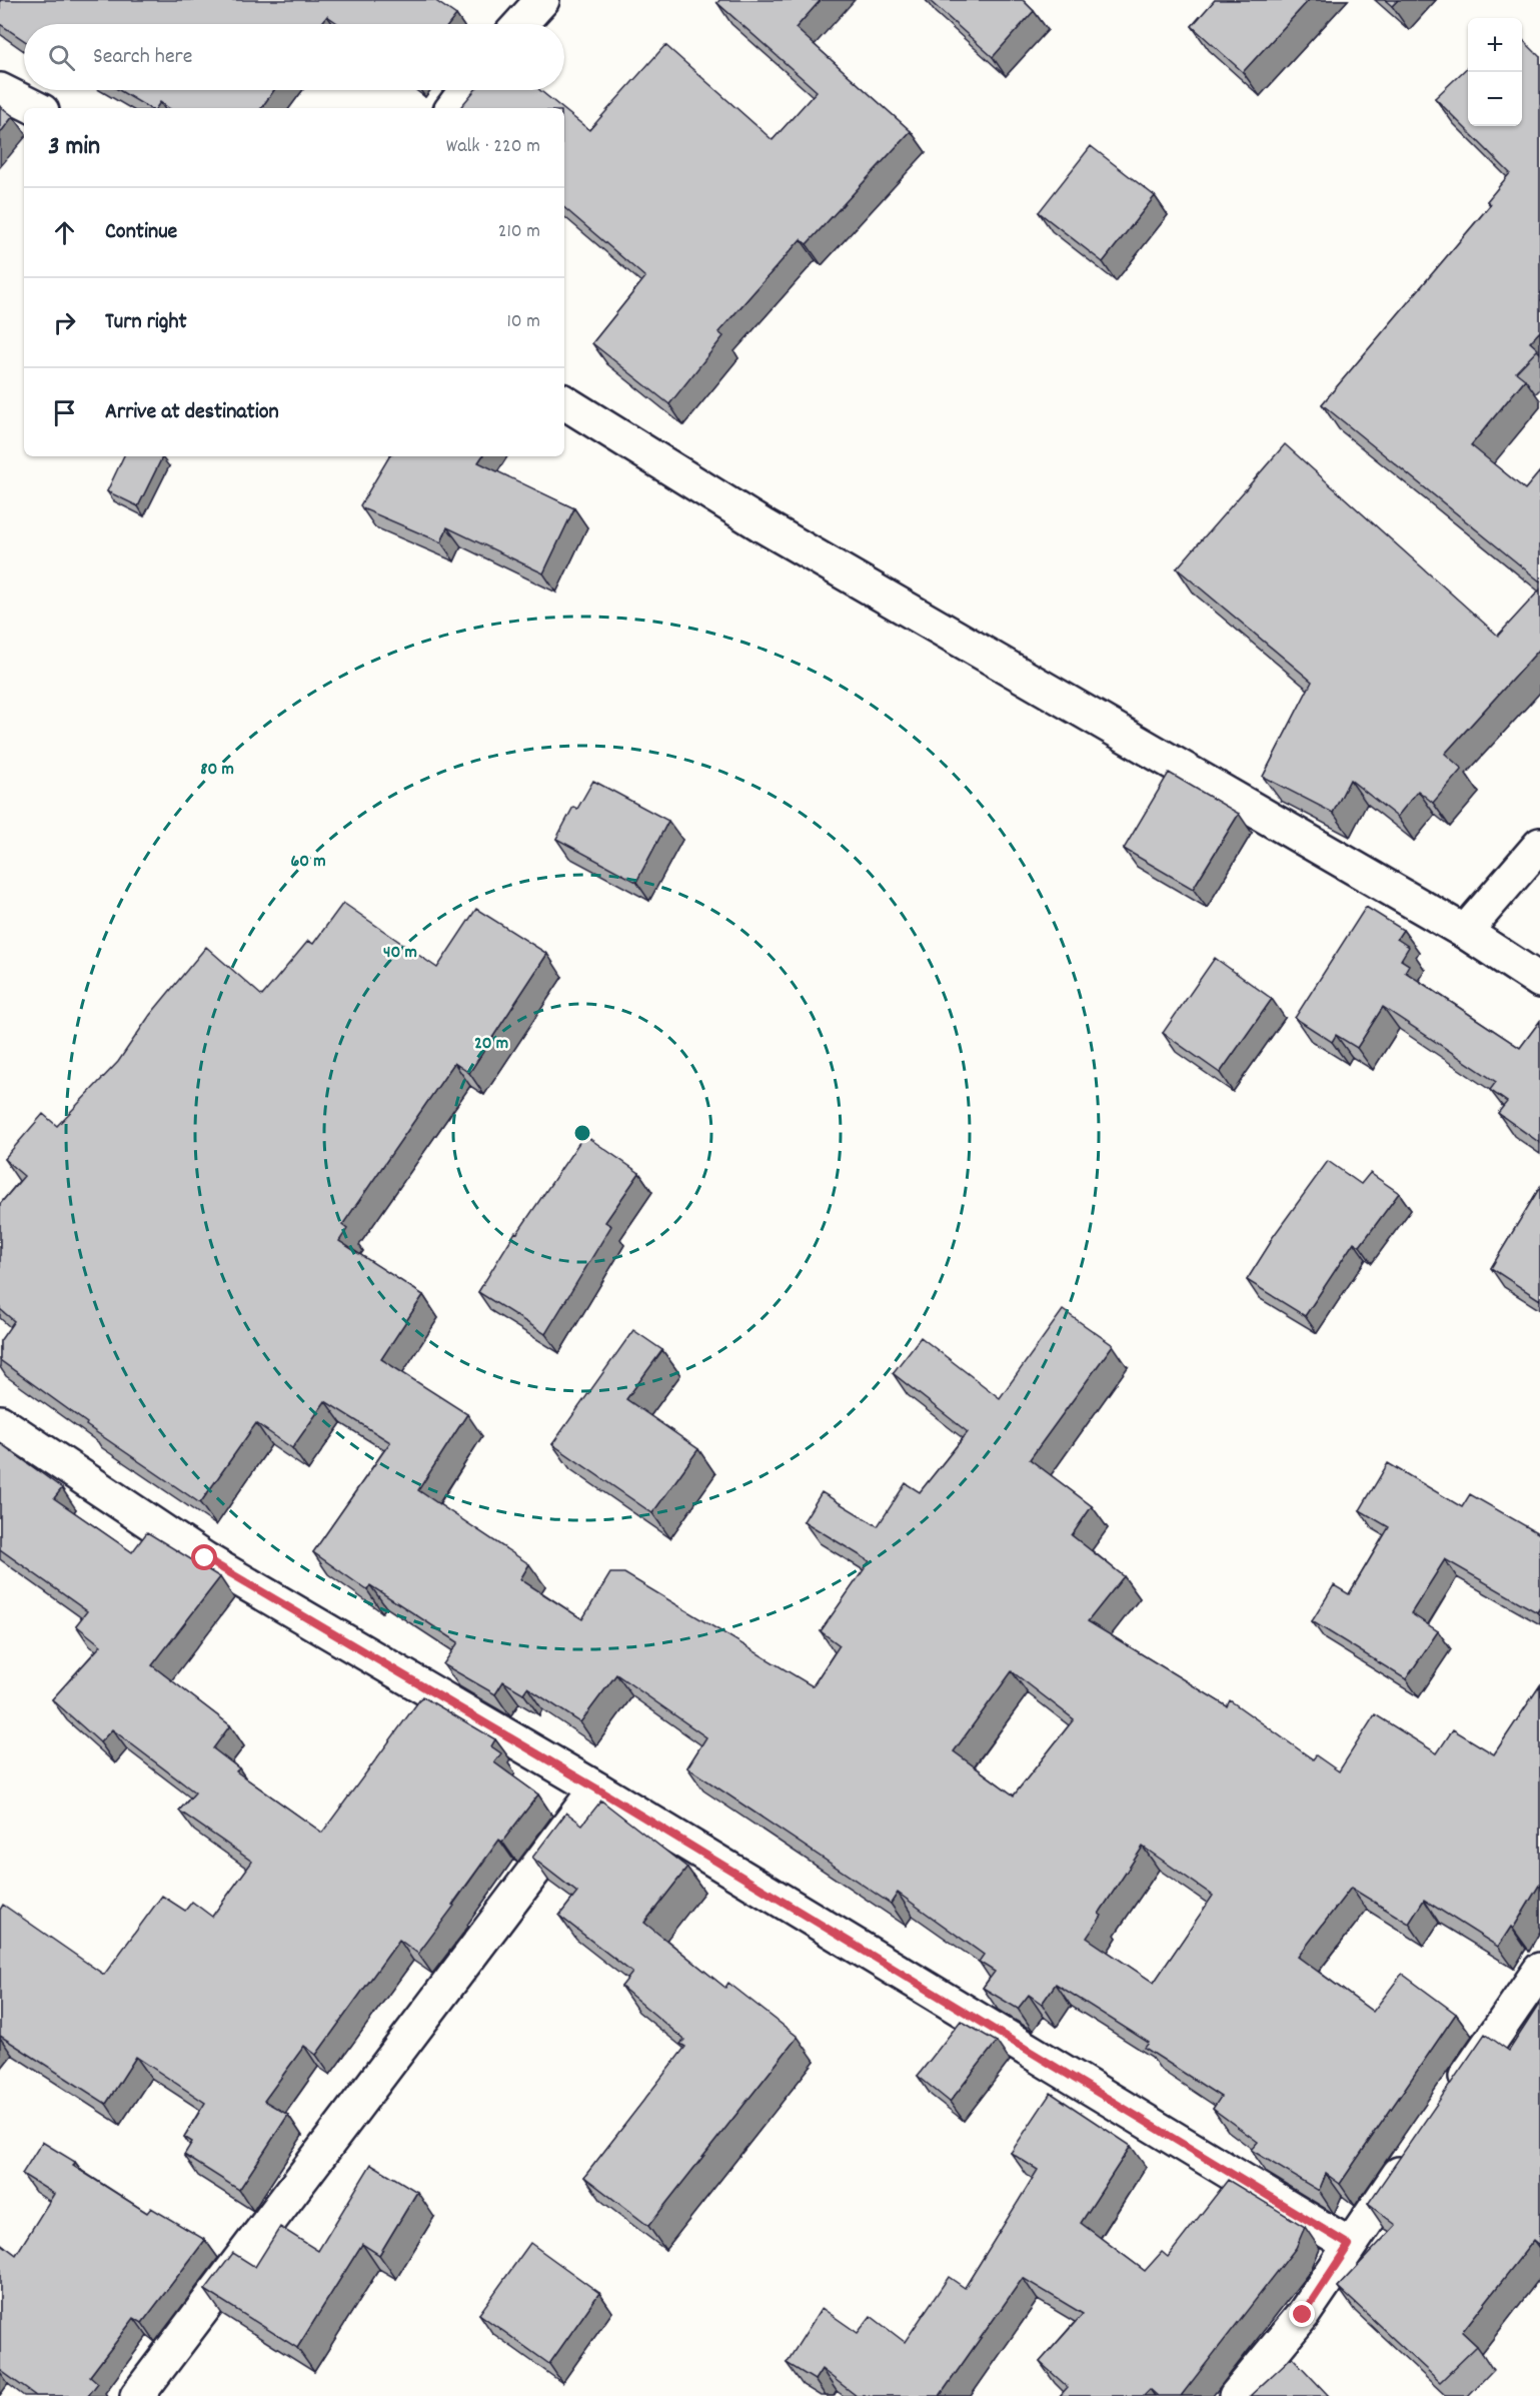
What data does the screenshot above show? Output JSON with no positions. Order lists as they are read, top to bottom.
{
  "page": {
    "map_buttons": ["+", "−"],
    "search": "Search here",
    "heading": ["3 min", "Walk · 220 m"],
    "list": [
      ["Continue", "210 m"],
      ["Turn right", "10 m"],
      "Arrive at destination"
    ]
  },
  "rings": [
    "80 m",
    "60 m",
    "40 m",
    "20 m"
  ]
}
